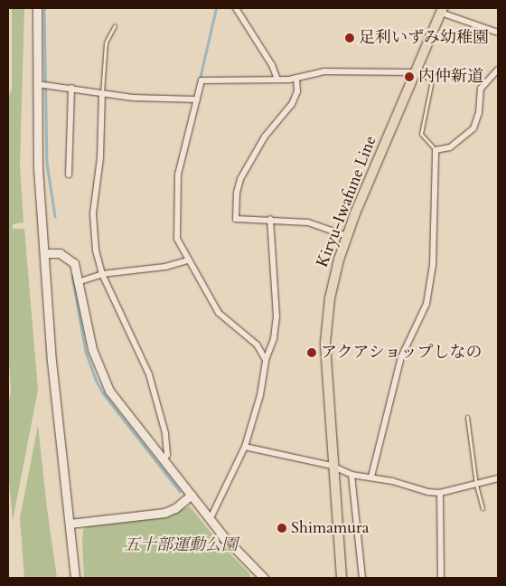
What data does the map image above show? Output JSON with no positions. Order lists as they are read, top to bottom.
{
  "streets": {
    "main road": ["Kiryu-Iwafune Line"]
  },
  "parks": ["五十部運動公園"],
  "places": [
    "足利いずみ幼稚園",
    "内仲新道",
    "アクアショップしなの",
    "Shimamura"
  ]
}
